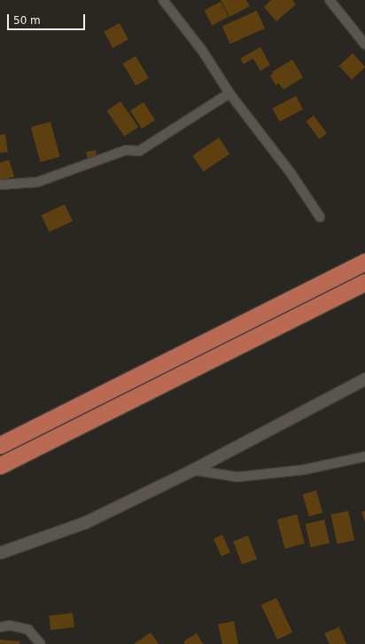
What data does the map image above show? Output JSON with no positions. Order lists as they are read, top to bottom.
{
  "scale_bar": "50 m"
}
